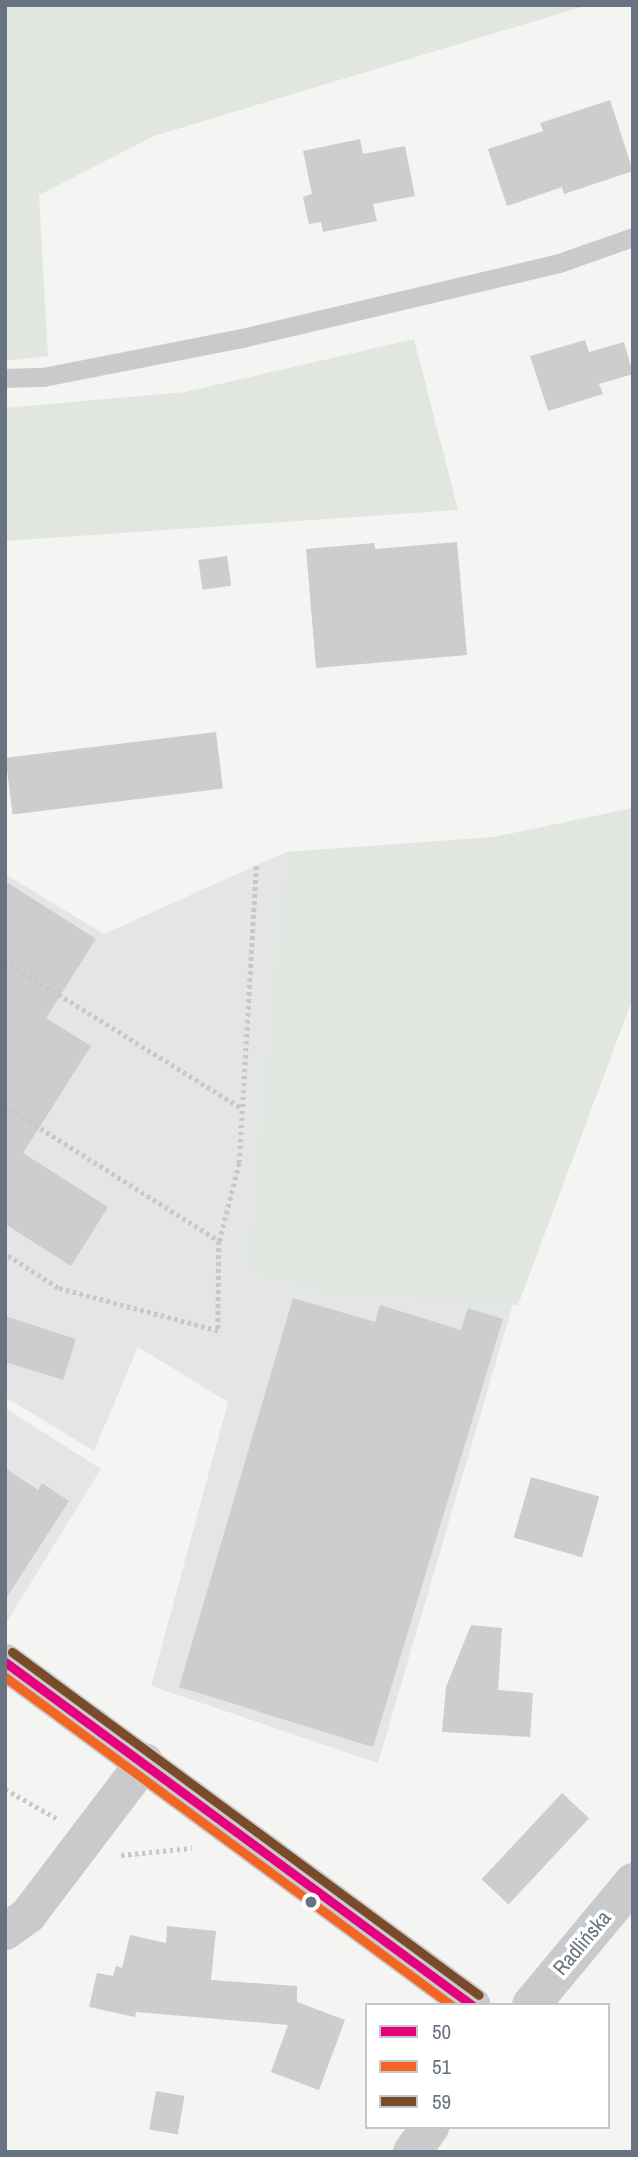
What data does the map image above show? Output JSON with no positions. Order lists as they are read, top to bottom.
{
  "streets": {
    "street": ["Radlińska"]
  },
  "lines": ["transit line 59", "transit line 50", "transit line 51"],
  "legend": ["50", "51", "59"]
}
